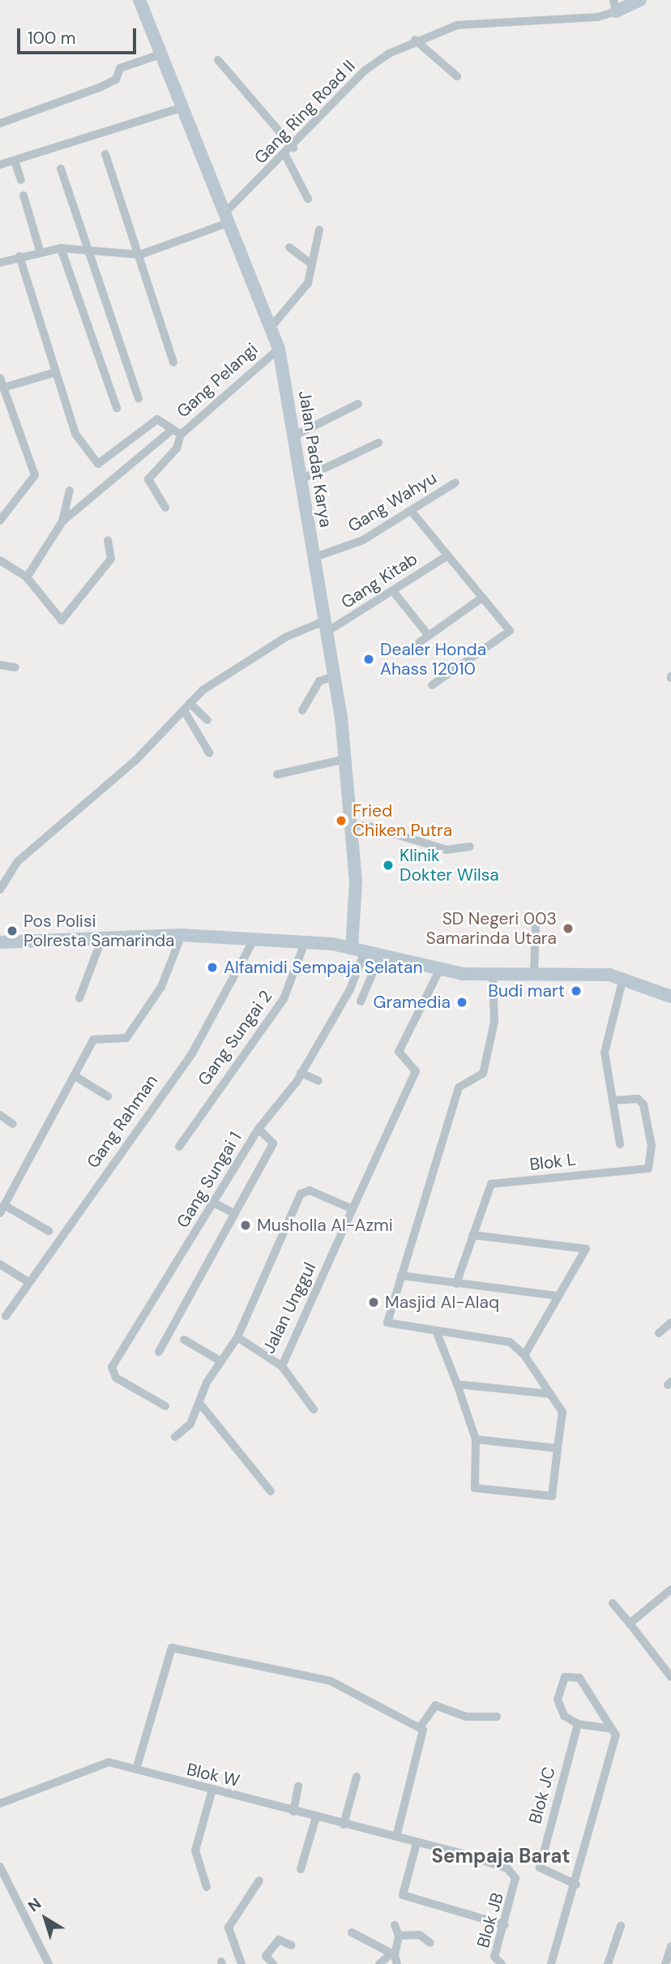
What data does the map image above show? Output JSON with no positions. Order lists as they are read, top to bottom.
{
  "streets": {
    "main road": ["Jalan Padat Karya"],
    "street": [
      "Gang Ring Road II",
      "Gang Pelangi",
      "Gang Wahyu",
      "Gang Kitab",
      "Gang Sungai 2",
      "Gang Rahman",
      "Blok L",
      "Gang Sungai 1",
      "Jalan Unggul",
      "Blok W",
      "Blok JC",
      "Blok JB"
    ]
  },
  "crossings": [
    ["Gang Ring Road II", "Jalan Padat Karya"],
    ["Gang Pelangi", "Jalan Padat Karya"],
    ["Jalan Padat Karya", "Gang Wahyu"],
    ["Jalan Padat Karya", "Gang Kitab"],
    ["Blok W", "Blok JB"]
  ],
  "districts": ["Sempaja Barat"],
  "places": [
    "Dealer Honda Ahass 12010",
    "Fried Chiken Putra",
    "Klinik Dokter Wilsa",
    "SD Negeri 003 Samarinda Utara",
    "Pos Polisi Polresta Samarinda",
    "Alfamidi Sempaja Selatan",
    "Budi mart",
    "Gramedia",
    "Musholla Al-Azmi",
    "Masjid Al-Alaq"
  ],
  "scale_bar": "100 m",
  "north": "top left"
}
